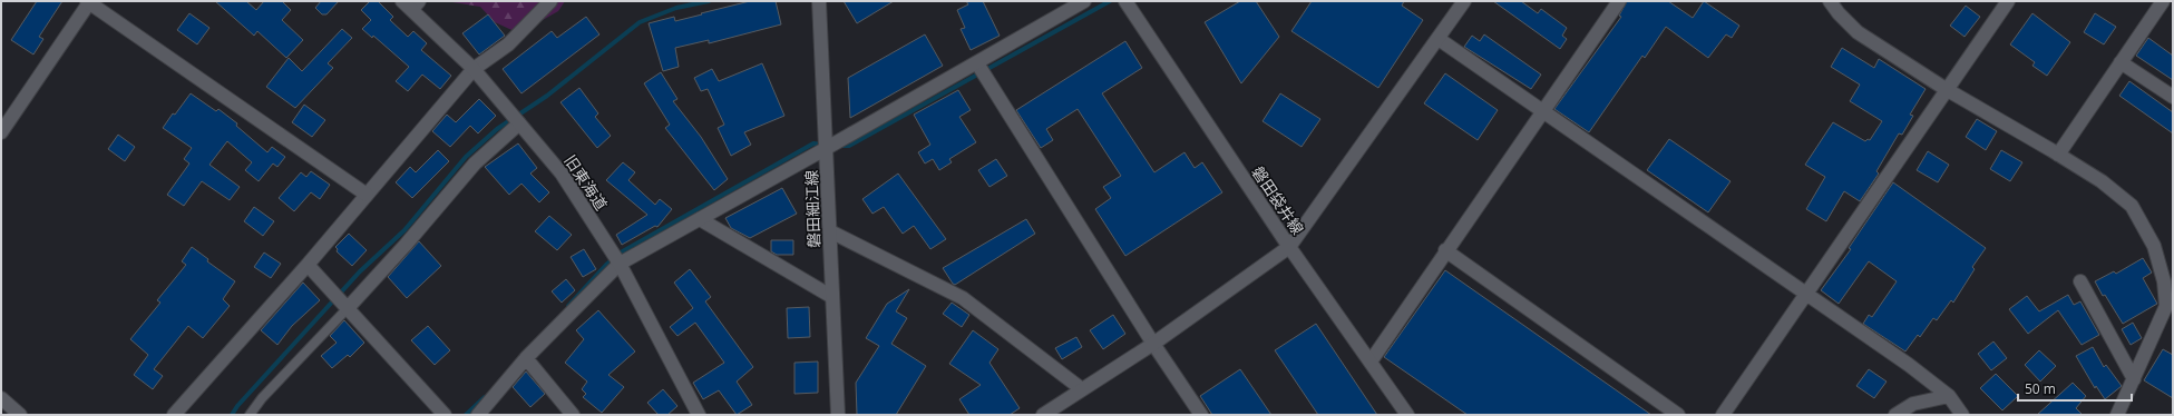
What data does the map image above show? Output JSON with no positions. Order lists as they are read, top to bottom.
{
  "streets": {
    "street": ["旧東海道", "磐田袋井線", "磐田細江線"]
  },
  "scale_bar": "50 m"
}
